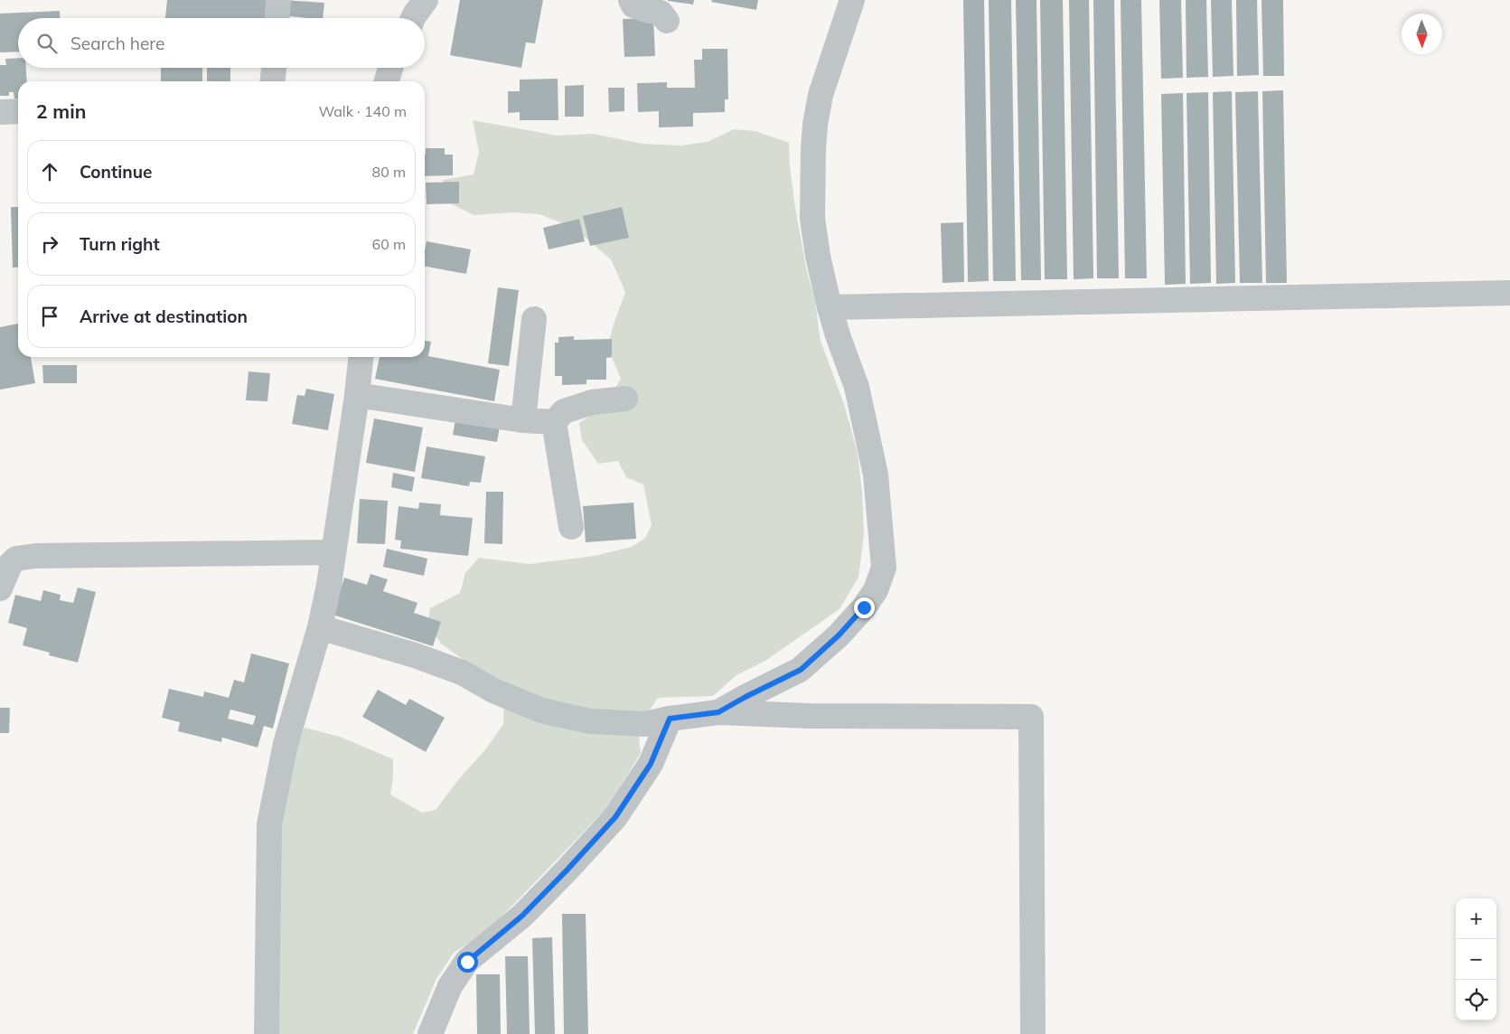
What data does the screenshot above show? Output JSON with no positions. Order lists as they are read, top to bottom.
{
  "north": "bottom",
  "page": {
    "search": "Search here",
    "heading": ["2 min", "Walk · 140 m"],
    "list": [
      ["Continue", "80 m"],
      ["Turn right", "60 m"],
      "Arrive at destination"
    ],
    "map_buttons": ["+", "−"]
  }
}
